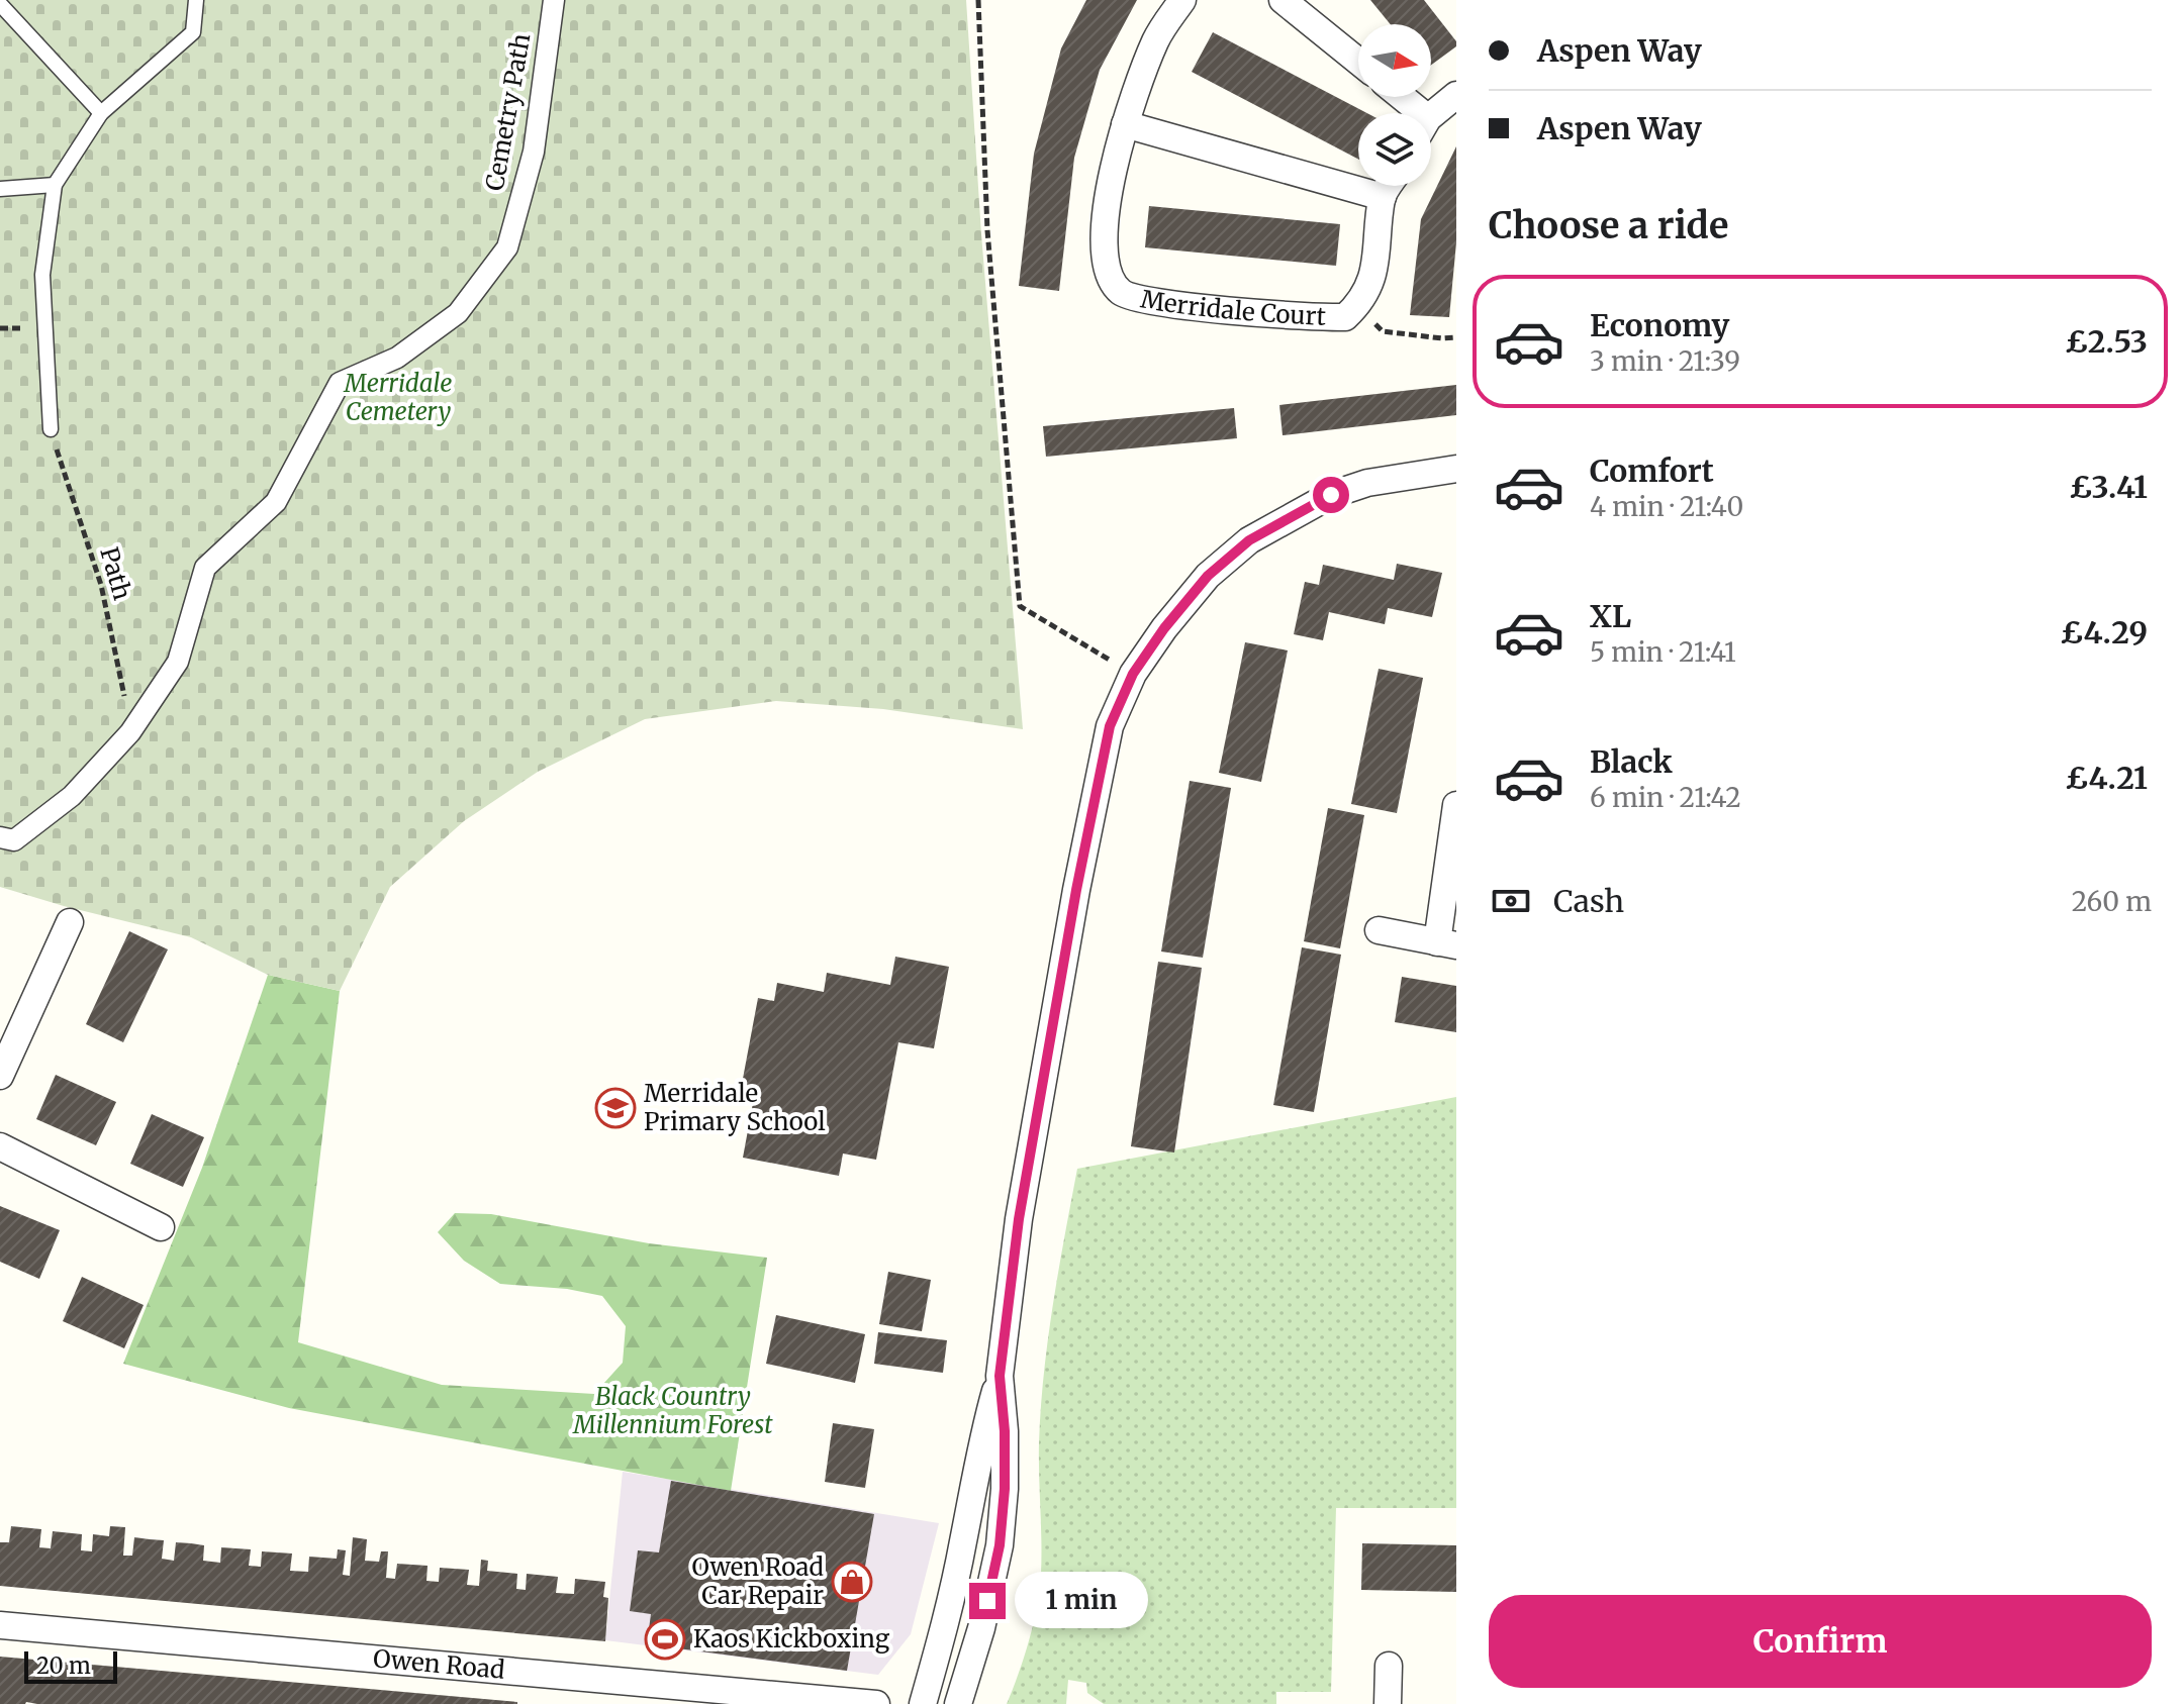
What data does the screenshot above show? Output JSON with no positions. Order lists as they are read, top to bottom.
{
  "streets": {
    "street": ["Cemetry Path", "Merridale Court", "Owen Road"],
    "path": ["Path"]
  },
  "crossings": [
    ["Cemetry Path", "Path"]
  ],
  "parks": ["Merridale Cemetery", "Black Country Millennium Forest"],
  "places": {
    "school or university": ["Merridale Primary School"],
    "shop": ["Owen Road Car Repair"],
    "sports": ["Kaos Kickboxing"]
  },
  "scale_bar": "20 m",
  "north": "right",
  "page": {
    "banner": ["Aspen Way", "Aspen Way"],
    "heading": "Choose a ride",
    "list": [
      {
        "name": "Economy",
        "note": "3 min · 21:39",
        "value": "£2.53"
      },
      {
        "name": "Comfort",
        "note": "4 min · 21:40",
        "value": "£3.41"
      },
      {
        "name": "XL",
        "note": "5 min · 21:41",
        "value": "£4.29"
      },
      {
        "name": "Black",
        "note": "6 min · 21:42",
        "value": "£4.21"
      }
    ],
    "pay": ["Cash", "260 m"],
    "bubble": "1 min",
    "buttons": "Confirm",
    "scale": "20 m"
  }
}
